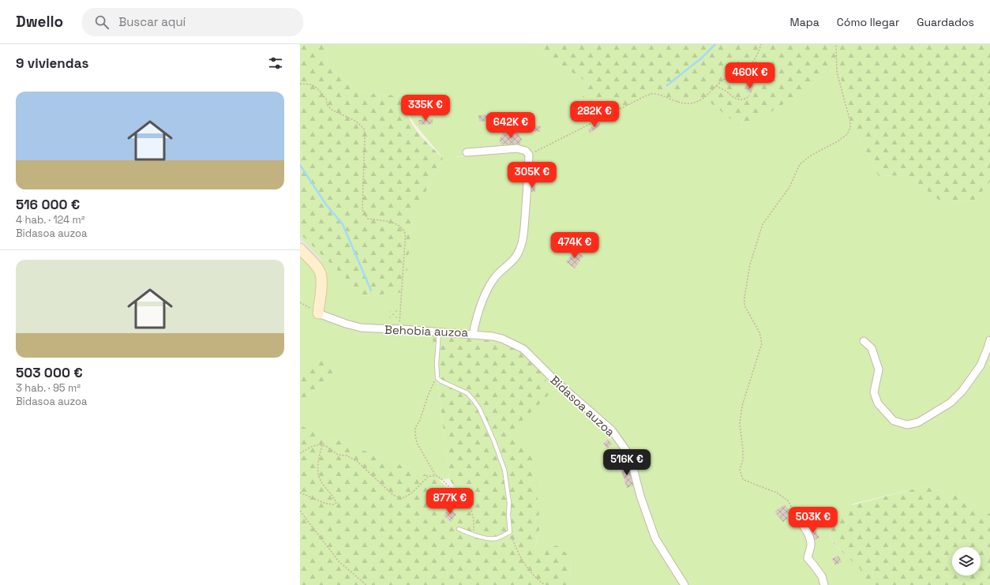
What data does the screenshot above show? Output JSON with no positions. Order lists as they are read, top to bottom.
{
  "streets": {
    "street": ["Behobia auzoa", "Bidasoa auzoa"]
  },
  "crossings": [
    ["Behobia auzoa", "Bidasoa auzoa"]
  ],
  "page": {
    "header": "Dwello",
    "search": "Buscar aquí",
    "nav": ["Mapa", "Cómo llegar", "Guardados"],
    "heading": "9 viviendas",
    "price": [
      "460K €",
      "335K €",
      "282K €",
      "642K €",
      "305K €",
      "474K €",
      "516K €",
      "877K €",
      "503K €"
    ],
    "list": [
      {
        "name": "516 000 €",
        "note": "4 hab. · 124 m² · Bidasoa auzoa"
      },
      {
        "name": "503 000 €",
        "note": "3 hab. · 95 m² · Bidasoa auzoa"
      }
    ]
  }
}
